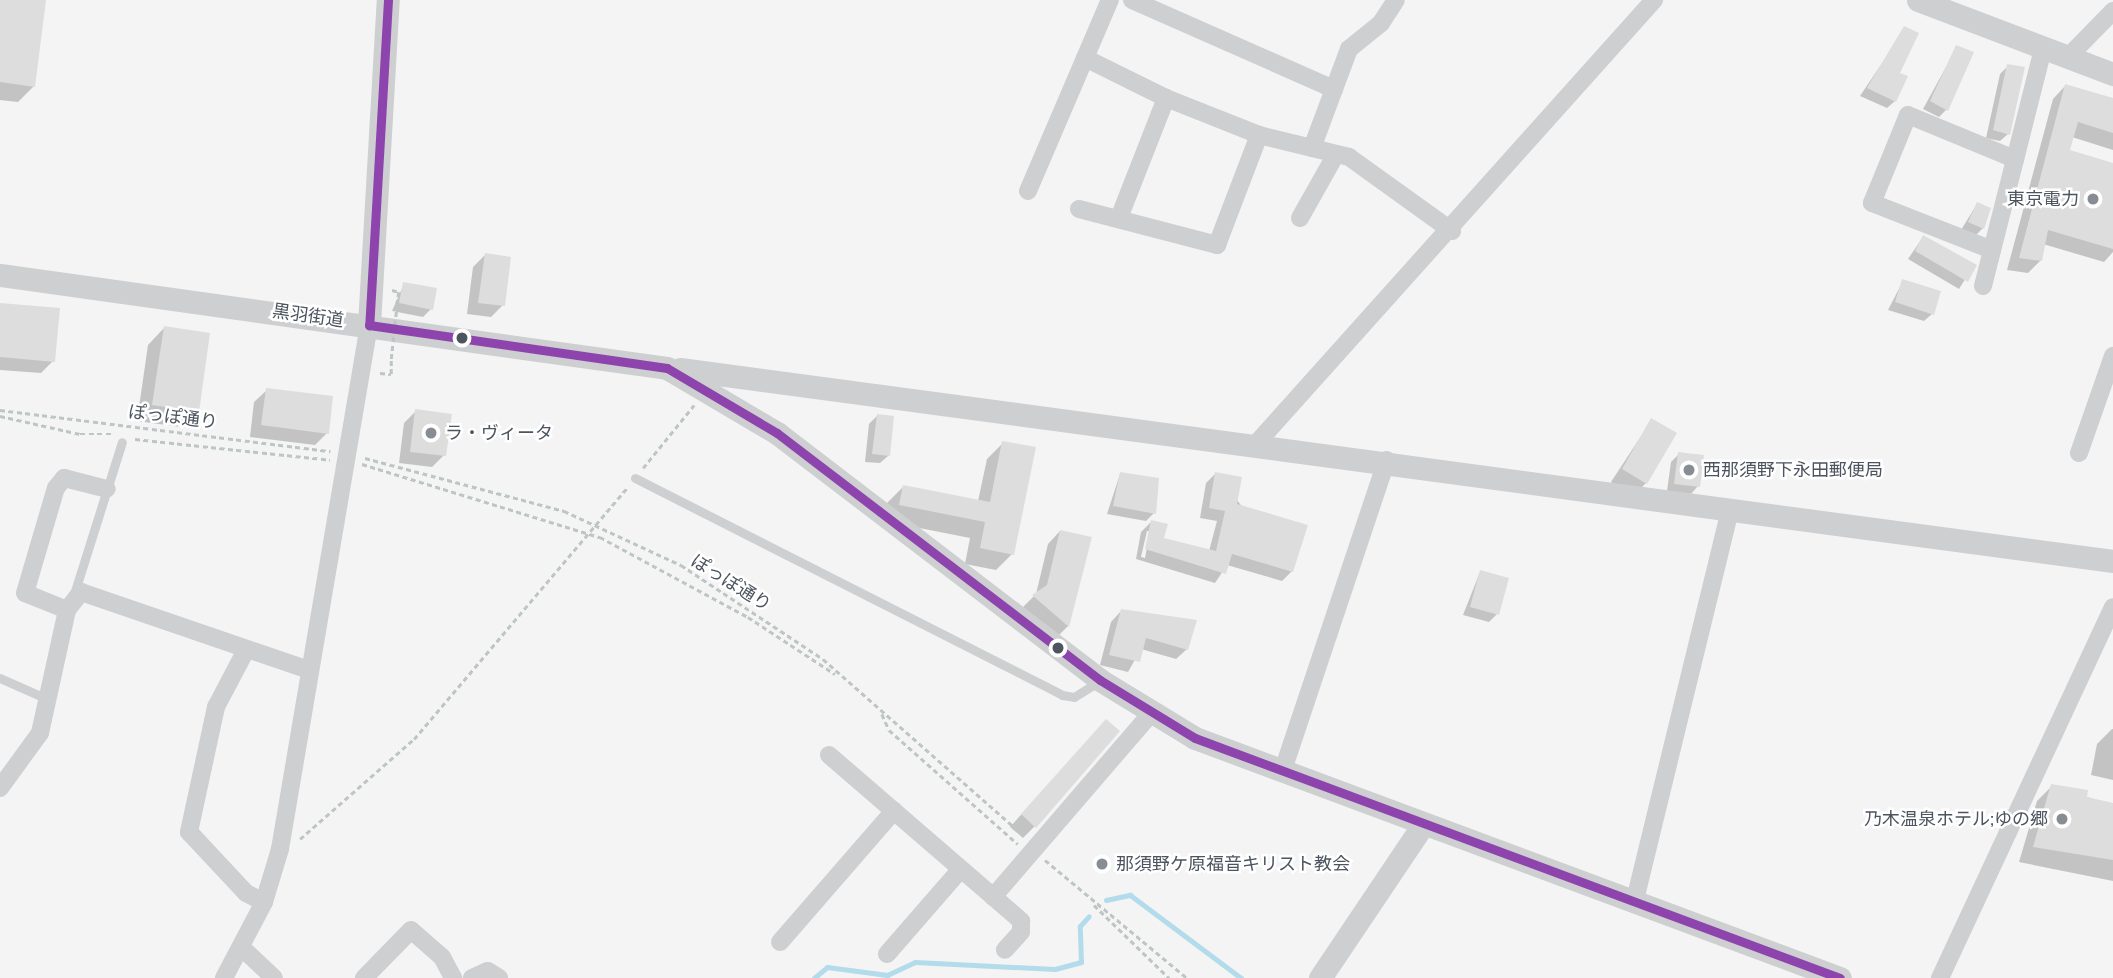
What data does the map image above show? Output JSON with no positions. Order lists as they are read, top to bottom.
{
  "streets": {
    "street": ["黒羽街道"],
    "path": ["ぽっぽ通り"]
  },
  "places": [
    "東京電力",
    "ラ・ヴィータ",
    "西那須野下永田郵便局",
    "乃木温泉ホテル;ゆの郷",
    "那須野ケ原福音キリスト教会"
  ]
}
